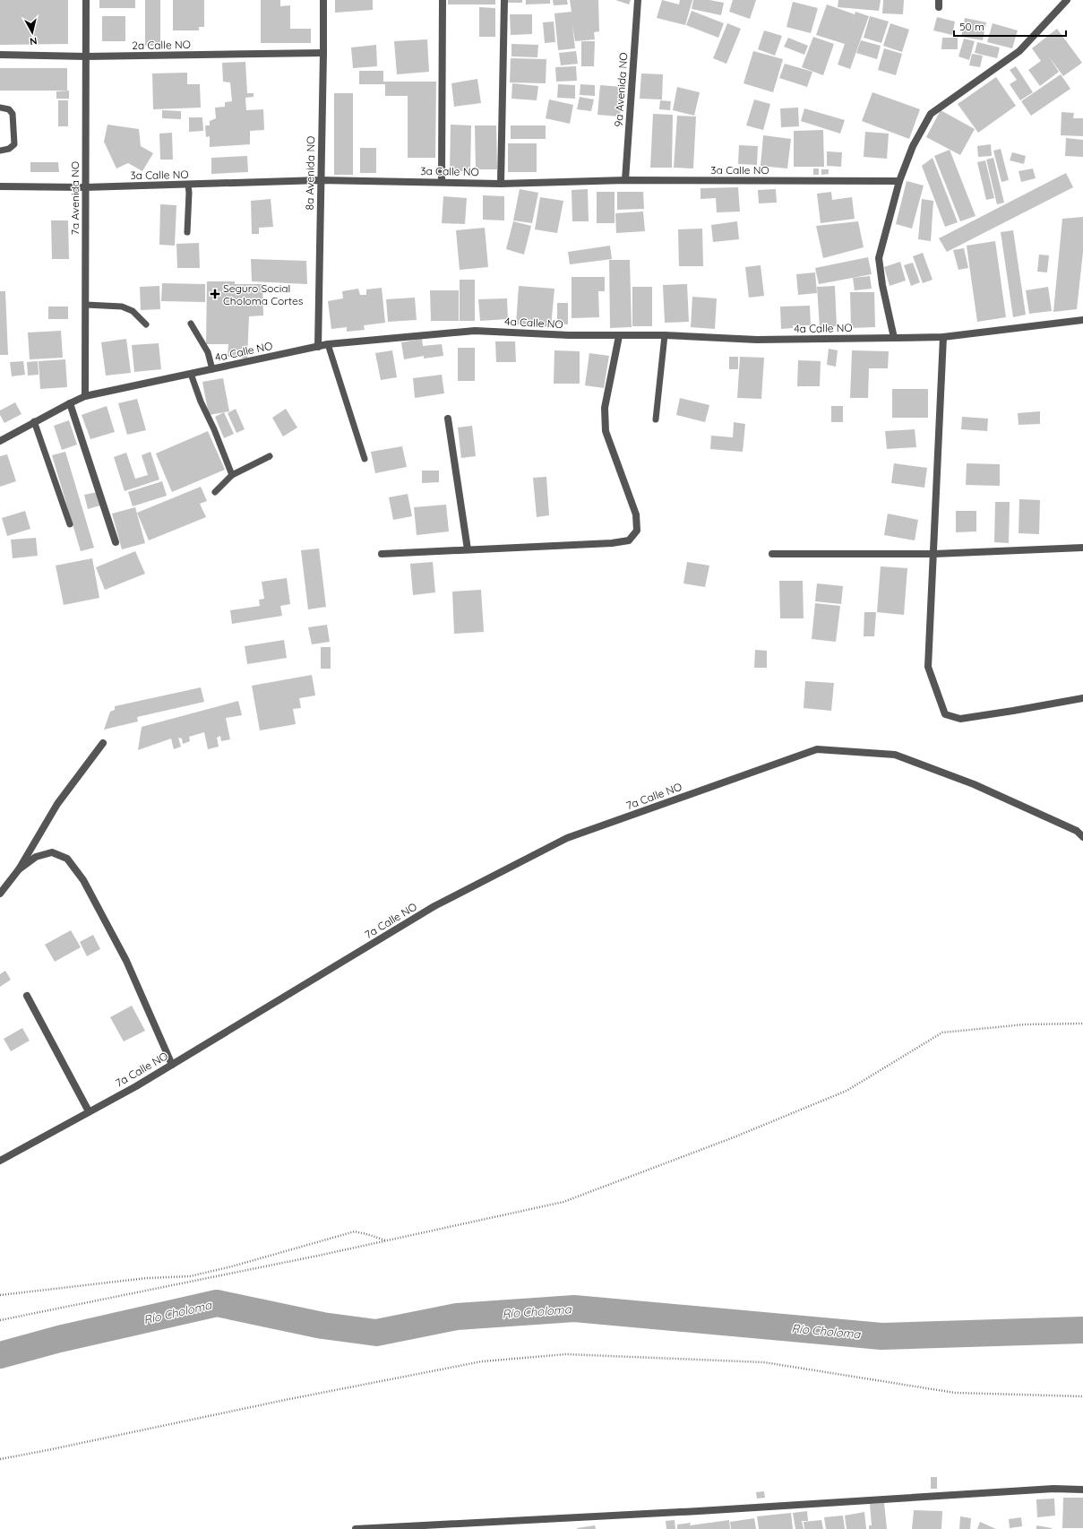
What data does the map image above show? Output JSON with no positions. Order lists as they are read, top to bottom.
{
  "streets": {
    "street": [
      "2a Calle NO",
      "9a Avenida NO",
      "3a Calle NO",
      "8a Avenida NO",
      "7a Avenida NO",
      "4a Calle NO",
      "7a Calle NO"
    ]
  },
  "crossings": [
    ["2a Calle NO", "8a Avenida NO"],
    ["2a Calle NO", "7a Avenida NO"],
    ["9a Avenida NO", "3a Calle NO"],
    ["3a Calle NO", "8a Avenida NO"],
    ["3a Calle NO", "7a Avenida NO"],
    ["8a Avenida NO", "4a Calle NO"],
    ["7a Avenida NO", "4a Calle NO"]
  ],
  "water": ["Río Choloma"],
  "places": {
    "health": ["Seguro Social Choloma Cortes"]
  },
  "scale_bar": "50 m",
  "north": "bottom"
}
